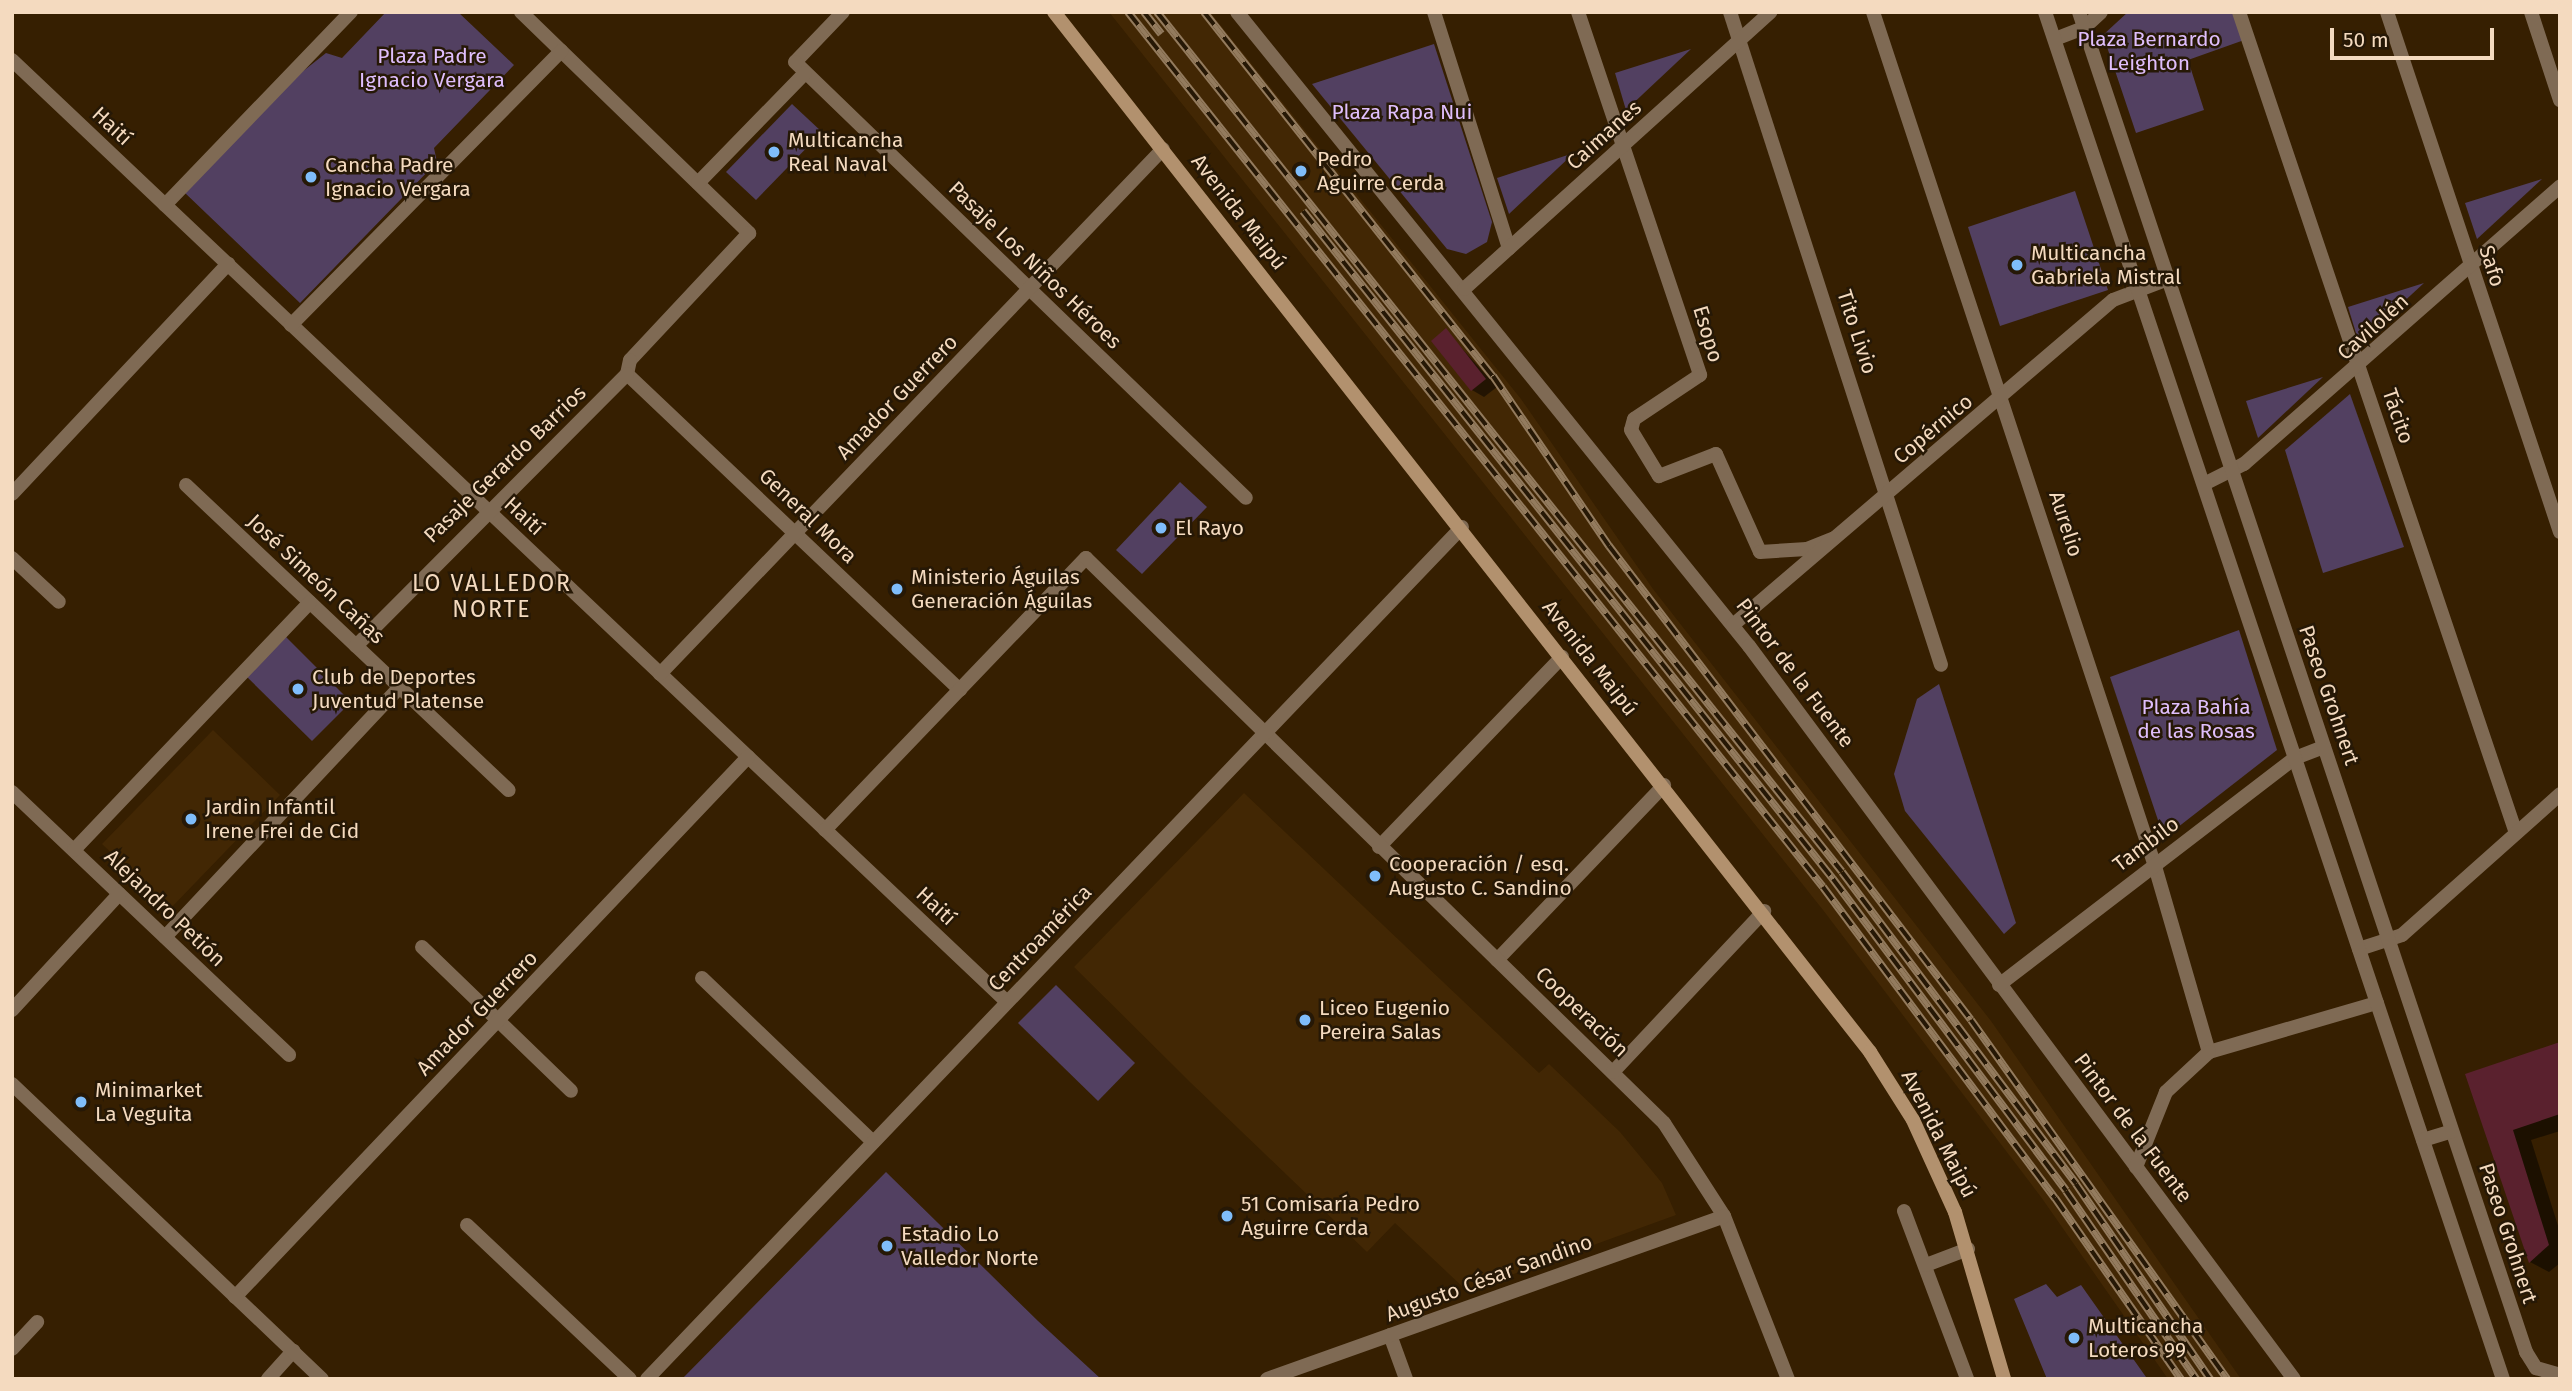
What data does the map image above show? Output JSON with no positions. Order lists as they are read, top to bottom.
{
  "streets": {
    "main road": ["Avenida Maipú"],
    "street": [
      "Haití",
      "Caimanes",
      "Pasaje Los Niños Héroes",
      "Safo",
      "Cavilolén",
      "Tito Livio",
      "Esopo",
      "Amador Guerrero",
      "Tácito",
      "Copérnico",
      "Pasaje Gerardo Barrios",
      "General Mora",
      "Aurelio",
      "José Simeón Cañas",
      "Pintor de la Fuente",
      "Paseo Grohnert",
      "Tambilo",
      "Alejandro Petión",
      "Centroamérica",
      "Cooperación",
      "Augusto César Sandino"
    ]
  },
  "crossings": [
    ["Haití", "Amador Guerrero"],
    ["Haití", "Pasaje Gerardo Barrios"],
    ["Haití", "Centroamérica"],
    ["Caimanes", "Tito Livio"],
    ["Caimanes", "Esopo"],
    ["Caimanes", "Pintor de la Fuente"],
    ["Avenida Maipú", "Amador Guerrero"],
    ["Avenida Maipú", "Centroamérica"],
    ["Pasaje Los Niños Héroes", "Amador Guerrero"],
    ["Safo", "Cavilolén"],
    ["Cavilolén", "Tácito"],
    ["Cavilolén", "Paseo Grohnert"],
    ["Tito Livio", "Copérnico"],
    ["Esopo", "Copérnico"],
    ["Amador Guerrero", "General Mora"],
    ["Copérnico", "Aurelio"],
    ["Copérnico", "Pintor de la Fuente"],
    ["Copérnico", "Paseo Grohnert"],
    ["Pasaje Gerardo Barrios", "General Mora"],
    ["Pasaje Gerardo Barrios", "José Simeón Cañas"],
    ["General Mora", "Cooperación"],
    ["Aurelio", "Tambilo"],
    ["Pintor de la Fuente", "Tambilo"],
    ["Paseo Grohnert", "Tambilo"],
    ["Centroamérica", "Cooperación"],
    ["Cooperación", "Augusto César Sandino"]
  ],
  "districts": ["LO VALLEDOR NORTE"],
  "parks": [
    "Plaza Bernardo Leighton",
    "Plaza Padre Ignacio Vergara",
    "Plaza Rapa Nui",
    "Plaza Bahía de las Rosas"
  ],
  "places": [
    "Multicancha Real Naval",
    "Pedro Aguirre Cerda",
    "Cancha Padre Ignacio Vergara",
    "Multicancha Gabriela Mistral",
    "El Rayo",
    "Ministerio Águilas Generación Águilas",
    "Club de Deportes Juventud Platense",
    "Jardin Infantil Irene Frei de Cid",
    "Cooperación / esq. Augusto C. Sandino",
    "Liceo Eugenio Pereira Salas",
    "Minimarket La Veguita",
    "51 Comisaría Pedro Aguirre Cerda",
    "Estadio Lo Valledor Norte",
    "Multicancha Loteros 99"
  ],
  "scale_bar": "50 m"
}
